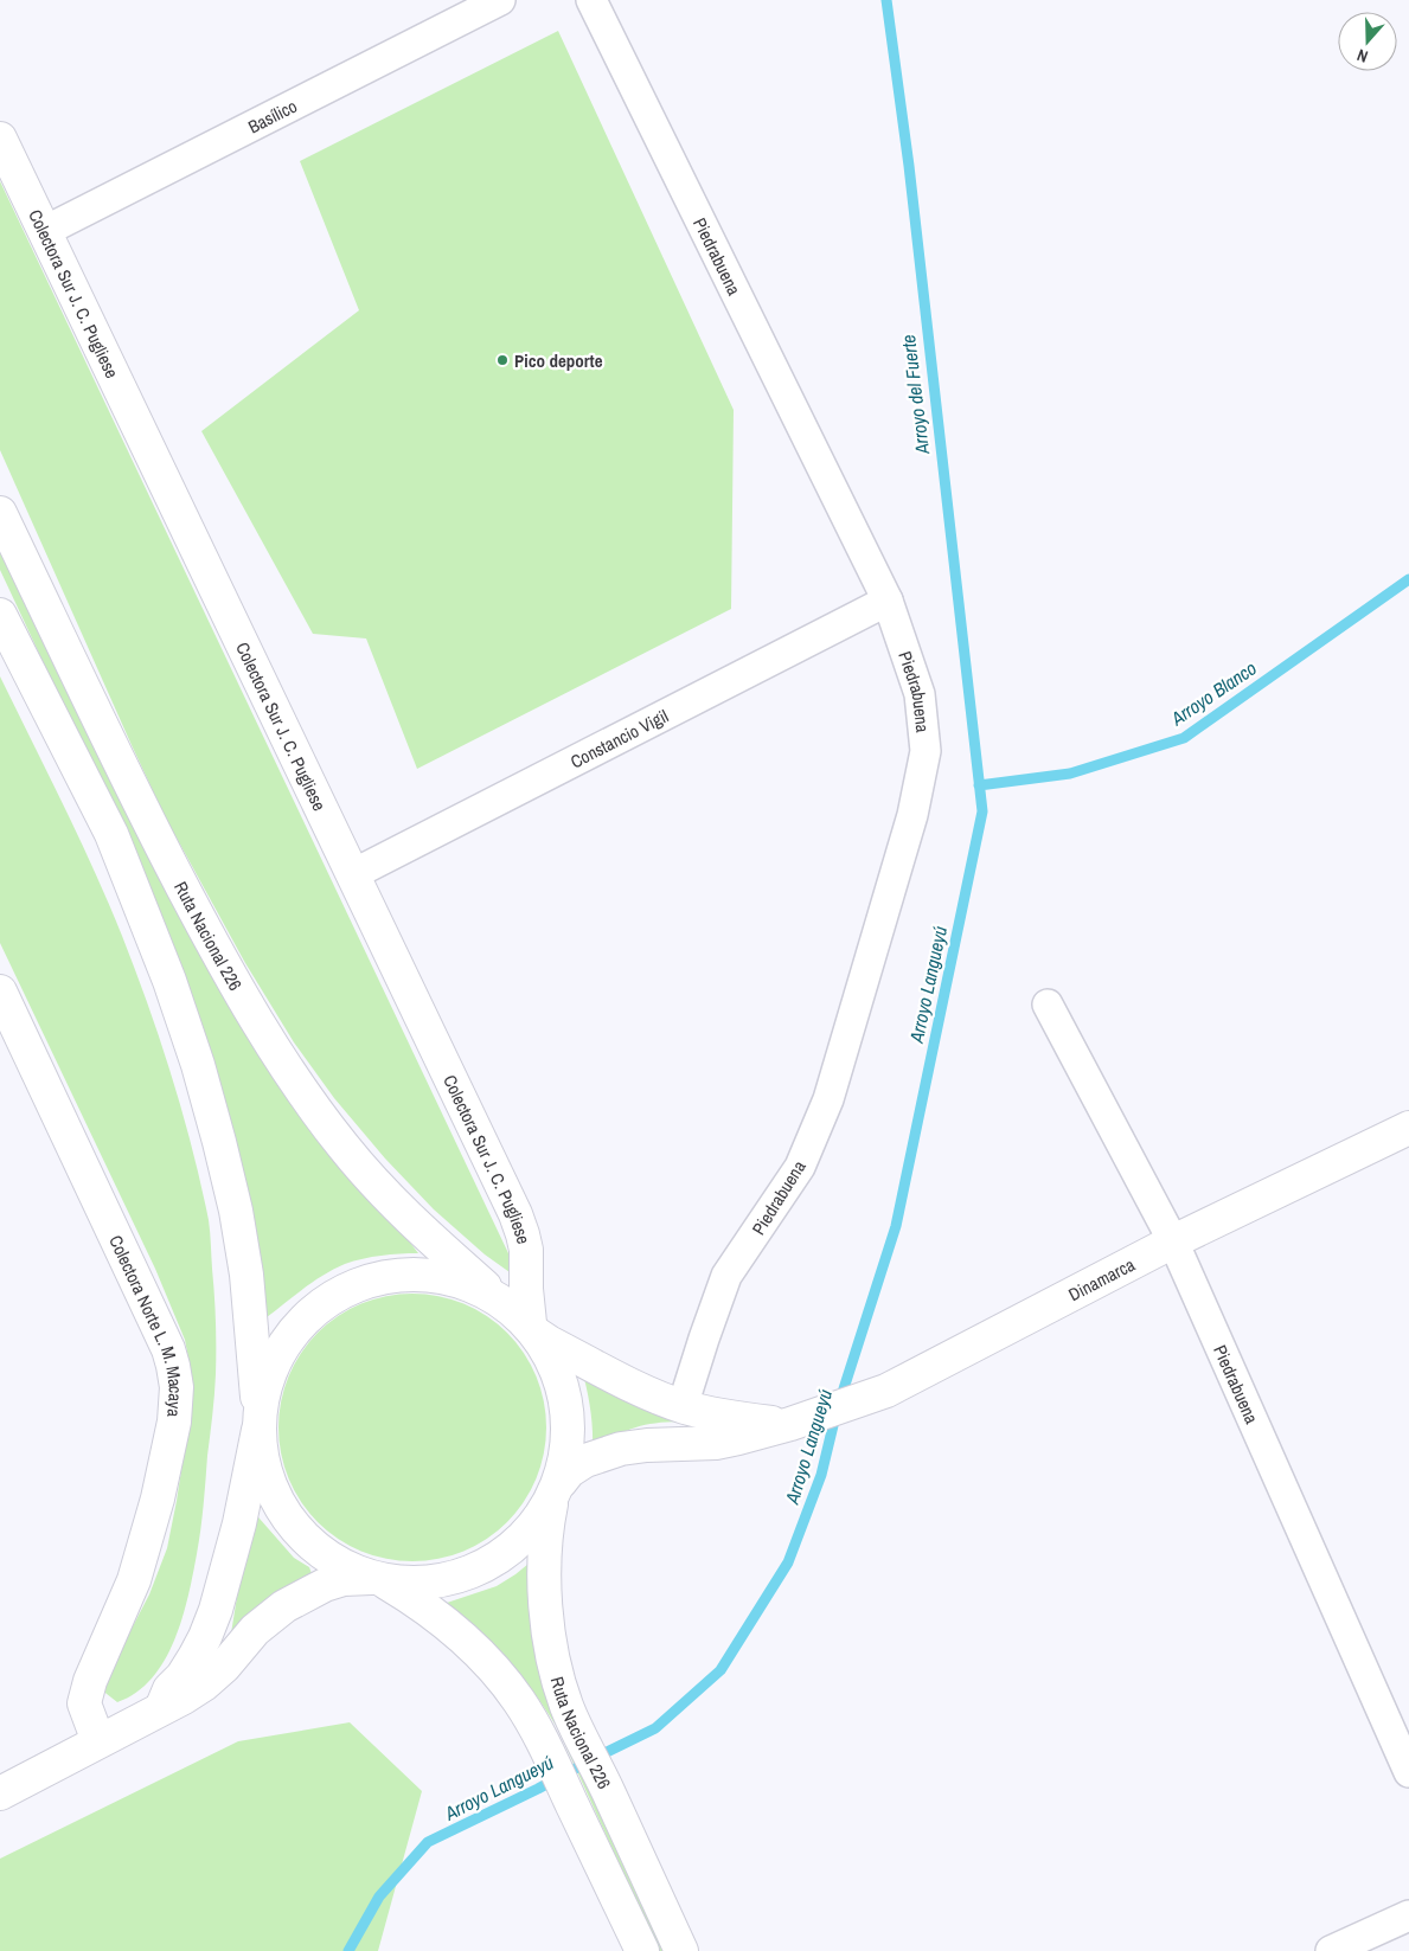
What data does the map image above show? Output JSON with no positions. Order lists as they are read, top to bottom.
{
  "streets": {
    "main road": [
      "Colectora Sur J. C. Pugliese",
      "Ruta Nacional 226",
      "Dinamarca",
      "Colectora Norte L. M. Macaya"
    ],
    "street": ["Basílico", "Piedrabuena", "Constancio Vigil"]
  },
  "crossings": [
    ["Basílico", "Colectora Sur J. C. Pugliese"],
    ["Piedrabuena", "Constancio Vigil"],
    ["Piedrabuena", "Dinamarca"],
    ["Colectora Sur J. C. Pugliese", "Constancio Vigil"],
    ["Colectora Sur J. C. Pugliese", "Ruta Nacional 226"],
    ["Ruta Nacional 226", "Dinamarca"]
  ],
  "water": ["Arroyo del Fuerte", "Arroyo Blanco", "Arroyo Langueyú"],
  "places": ["Pico deporte"],
  "north": "bottom"
}
